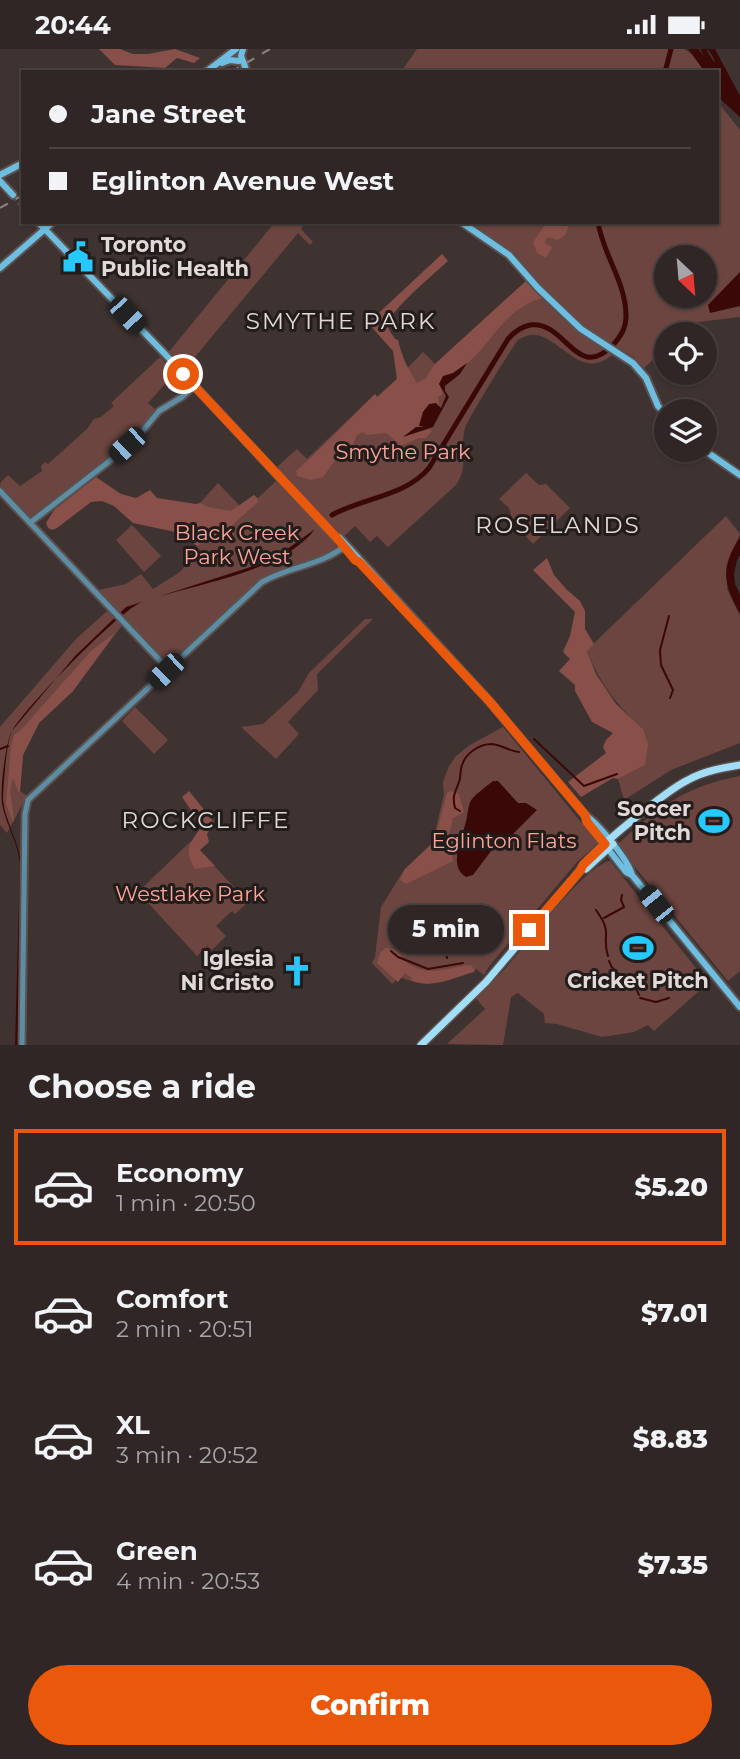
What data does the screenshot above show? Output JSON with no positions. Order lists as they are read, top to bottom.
{
  "districts": ["SMYTHE PARK", "ROSELANDS", "ROCKCLIFFE"],
  "parks": [
    "Smythe Park",
    "Black Creek Park West",
    "Eglinton Flats",
    "Westlake Park"
  ],
  "places": {
    "public building": ["Toronto Public Health"],
    "sports": ["Soccer Pitch", "Cricket Pitch"],
    "church": ["Iglesia Ni Cristo"]
  },
  "north": "bottom right",
  "page": {
    "status": "20:44",
    "banner": ["Jane Street", "Eglinton Avenue West"],
    "bubble": "5 min",
    "heading": "Choose a ride",
    "list": [
      {
        "name": "Economy",
        "note": "1 min · 20:50",
        "value": "$5.20"
      },
      {
        "name": "Comfort",
        "note": "2 min · 20:51",
        "value": "$7.01"
      },
      {
        "name": "XL",
        "note": "3 min · 20:52",
        "value": "$8.83"
      },
      {
        "name": "Green",
        "note": "4 min · 20:53",
        "value": "$7.35"
      }
    ],
    "buttons": "Confirm"
  }
}
